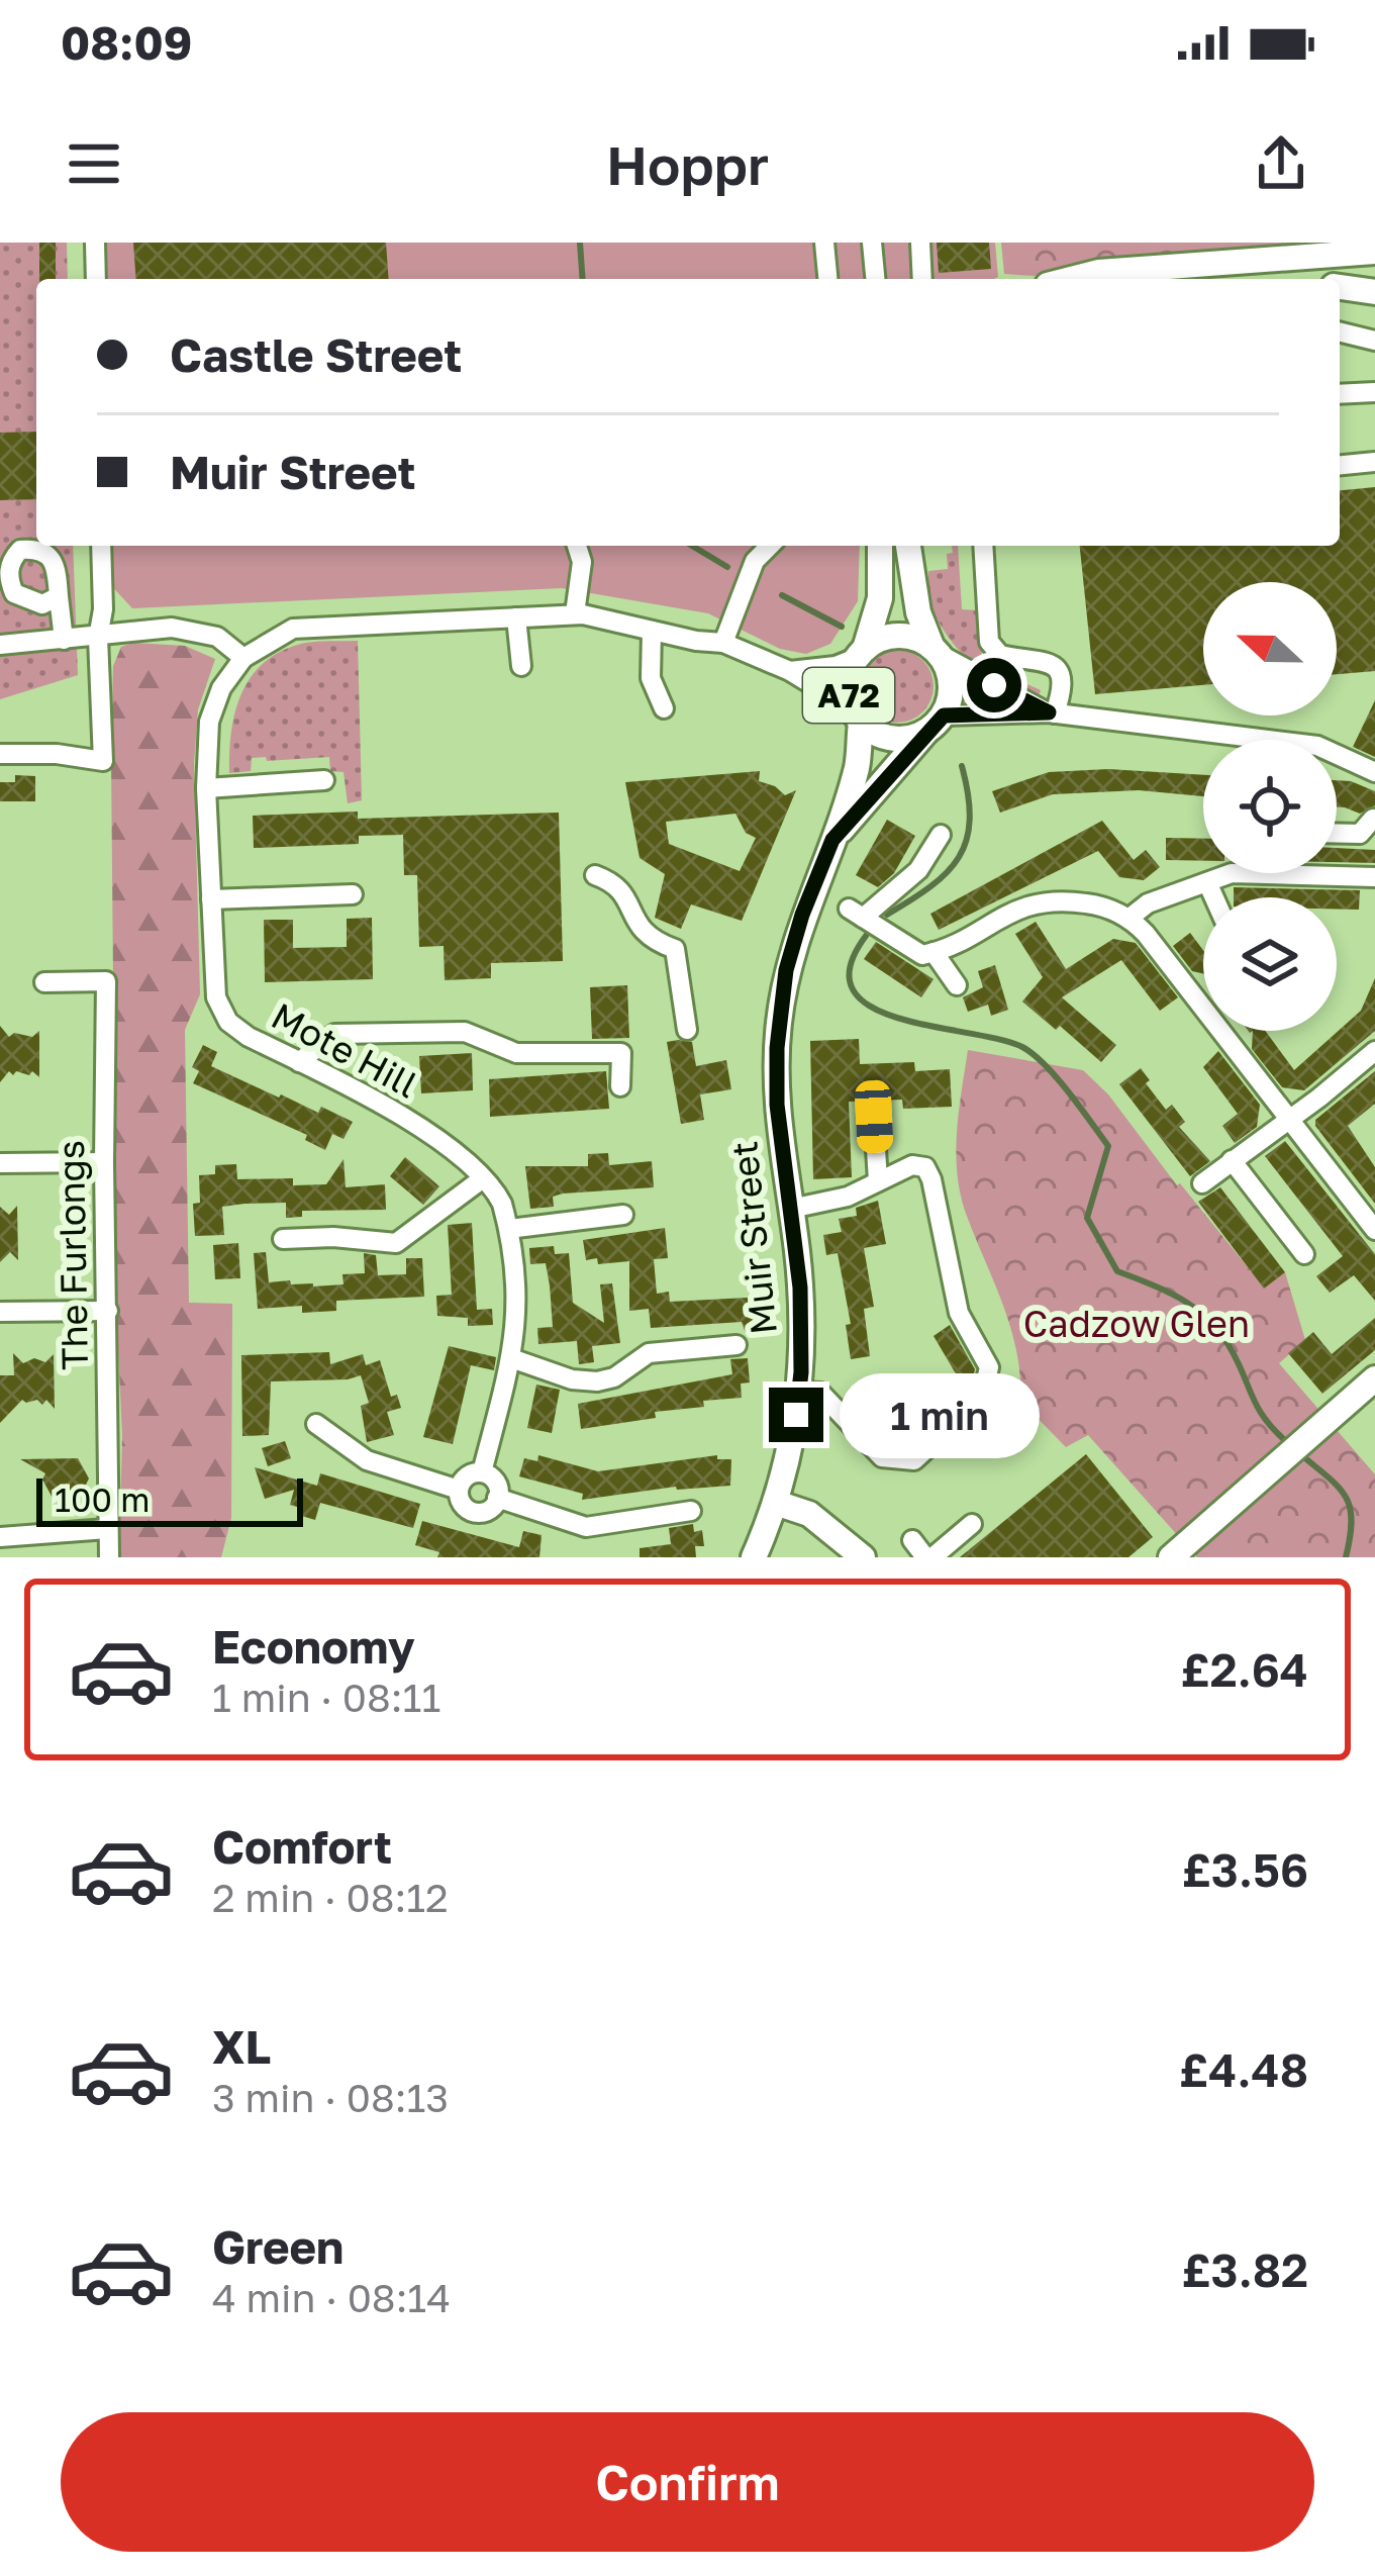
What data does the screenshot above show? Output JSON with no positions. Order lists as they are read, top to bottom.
{
  "streets": {
    "main road": ["A72", "Muir Street"],
    "street": ["Mote Hill", "The Furlongs"]
  },
  "crossings": [
    ["A72", "Muir Street"]
  ],
  "parks": ["Cadzow Glen"],
  "scale_bar": "100 m",
  "north": "left",
  "page": {
    "status": "08:09",
    "header": "Hoppr",
    "banner": ["Castle Street", "Muir Street"],
    "bubble": "1 min",
    "scale": "100 m",
    "list": [
      {
        "name": "Economy",
        "note": "1 min · 08:11",
        "value": "£2.64"
      },
      {
        "name": "Comfort",
        "note": "2 min · 08:12",
        "value": "£3.56"
      },
      {
        "name": "XL",
        "note": "3 min · 08:13",
        "value": "£4.48"
      },
      {
        "name": "Green",
        "note": "4 min · 08:14",
        "value": "£3.82"
      }
    ],
    "buttons": "Confirm"
  }
}
